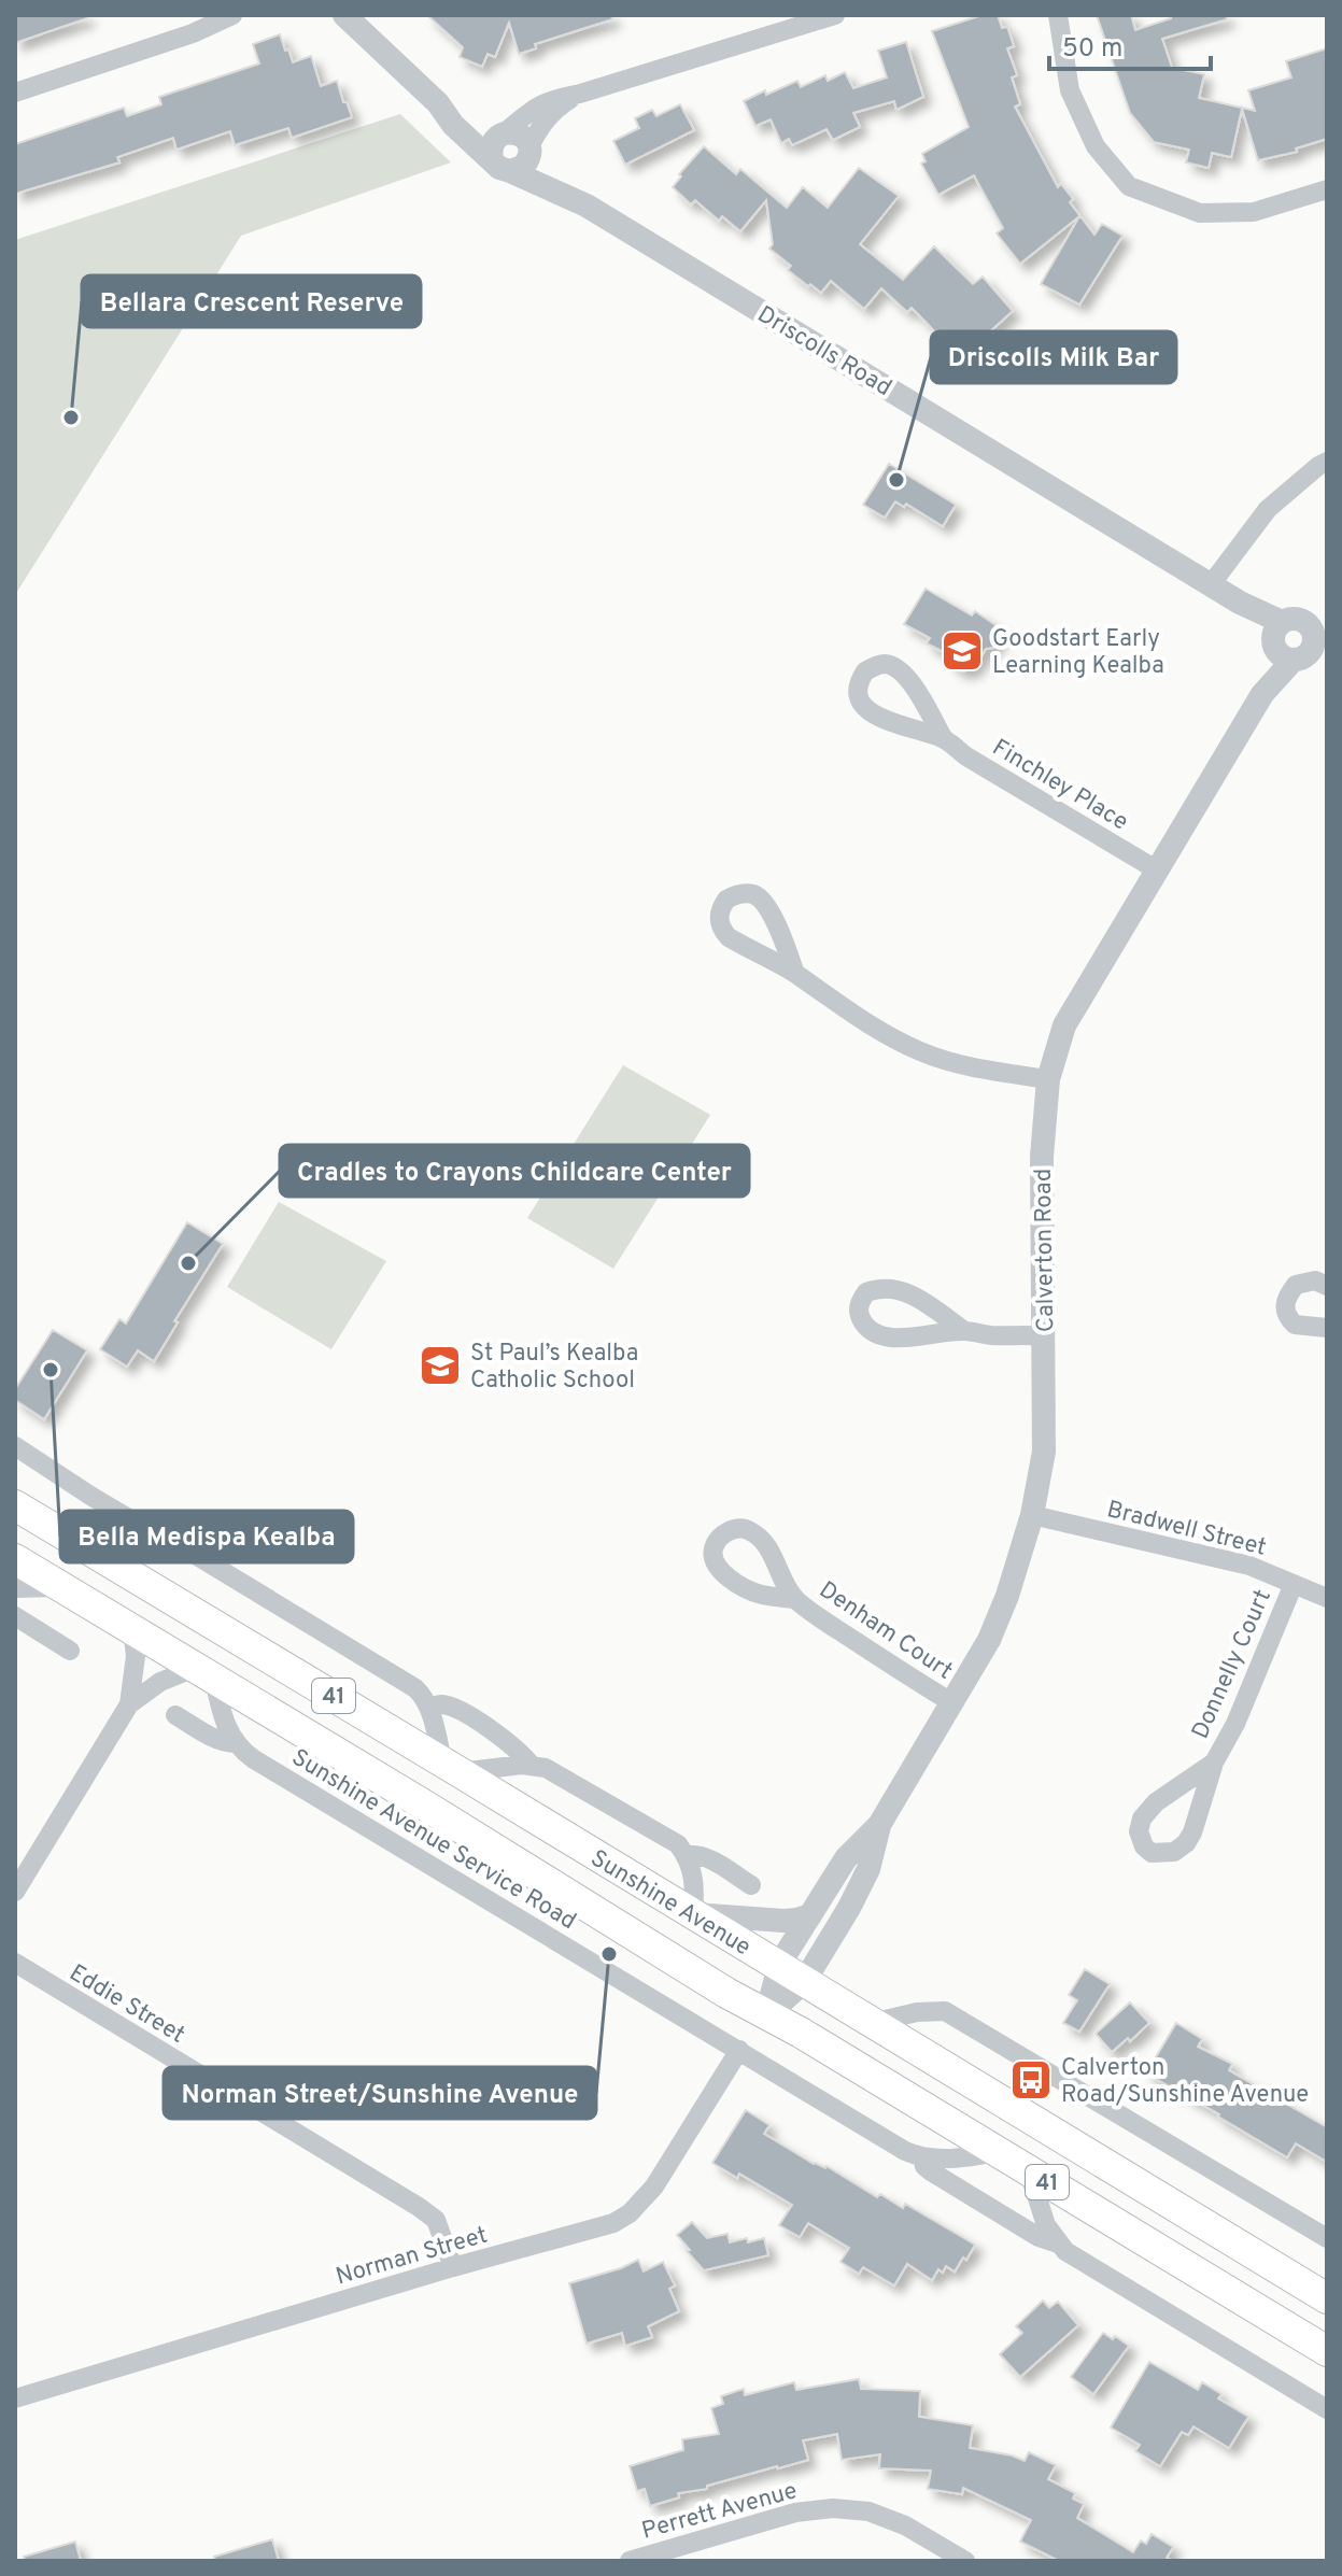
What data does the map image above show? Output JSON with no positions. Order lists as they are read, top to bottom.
{
  "streets": {
    "main road": ["41", "Sunshine Avenue"],
    "street": [
      "Driscolls Road",
      "Finchley Place",
      "Calverton Road",
      "Bradwell Street",
      "Denham Court",
      "Donnelly Court",
      "Sunshine Avenue Service Road",
      "Eddie Street",
      "Norman Street",
      "Perrett Avenue"
    ]
  },
  "crossings": [
    ["Driscolls Road", "Calverton Road"],
    ["Finchley Place", "Calverton Road"],
    ["Calverton Road", "Bradwell Street"],
    ["Calverton Road", "Denham Court"],
    ["Calverton Road", "Sunshine Avenue"],
    ["Bradwell Street", "Donnelly Court"],
    ["Sunshine Avenue Service Road", "Sunshine Avenue"],
    ["Sunshine Avenue Service Road", "Norman Street"],
    ["Eddie Street", "Norman Street"]
  ],
  "places": {
    "other": [
      "Bellara Crescent Reserve",
      "Driscolls Milk Bar",
      "Cradles to Crayons Childcare Center",
      "Bella Medispa Kealba",
      "Norman Street/Sunshine Avenue"
    ],
    "school or university": ["Goodstart Early Learning Kealba", "St Paul’s Kealba Catholic School"],
    "bus stop": ["Calverton Road/Sunshine Avenue"]
  },
  "scale_bar": "50 m"
}
